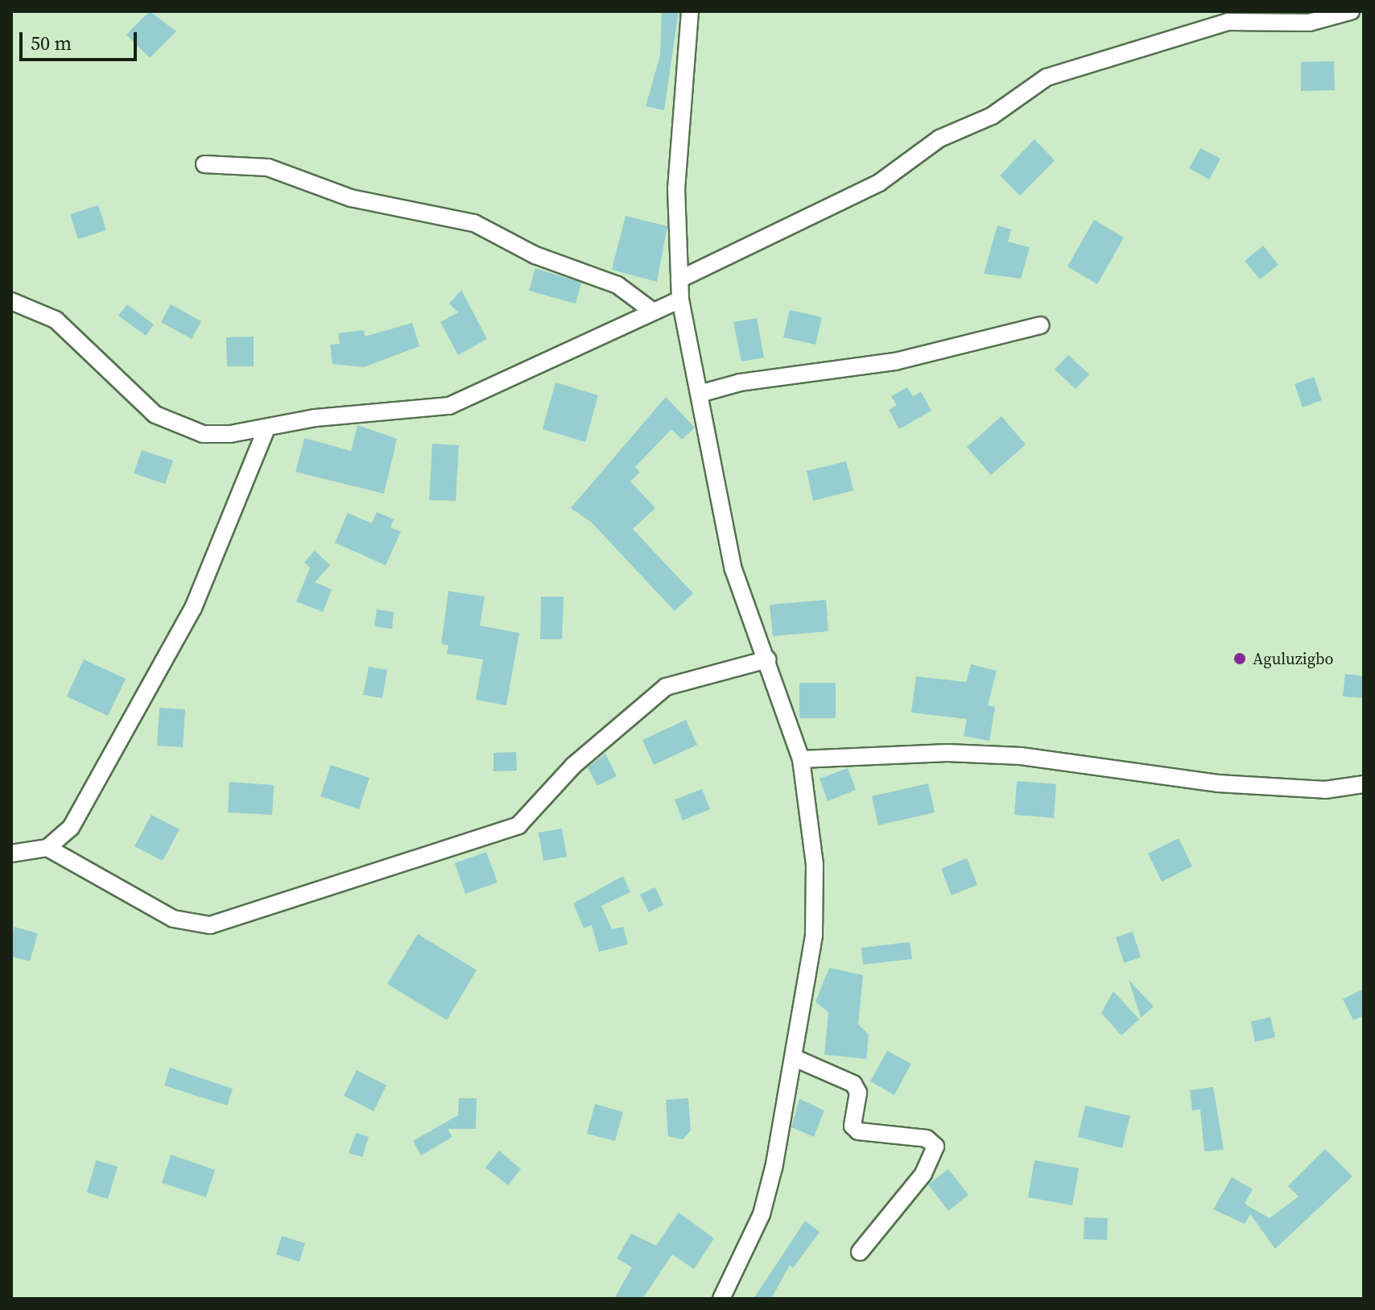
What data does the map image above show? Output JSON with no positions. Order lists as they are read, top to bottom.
{
  "places": ["Aguluzigbo"],
  "scale_bar": "50 m"
}
